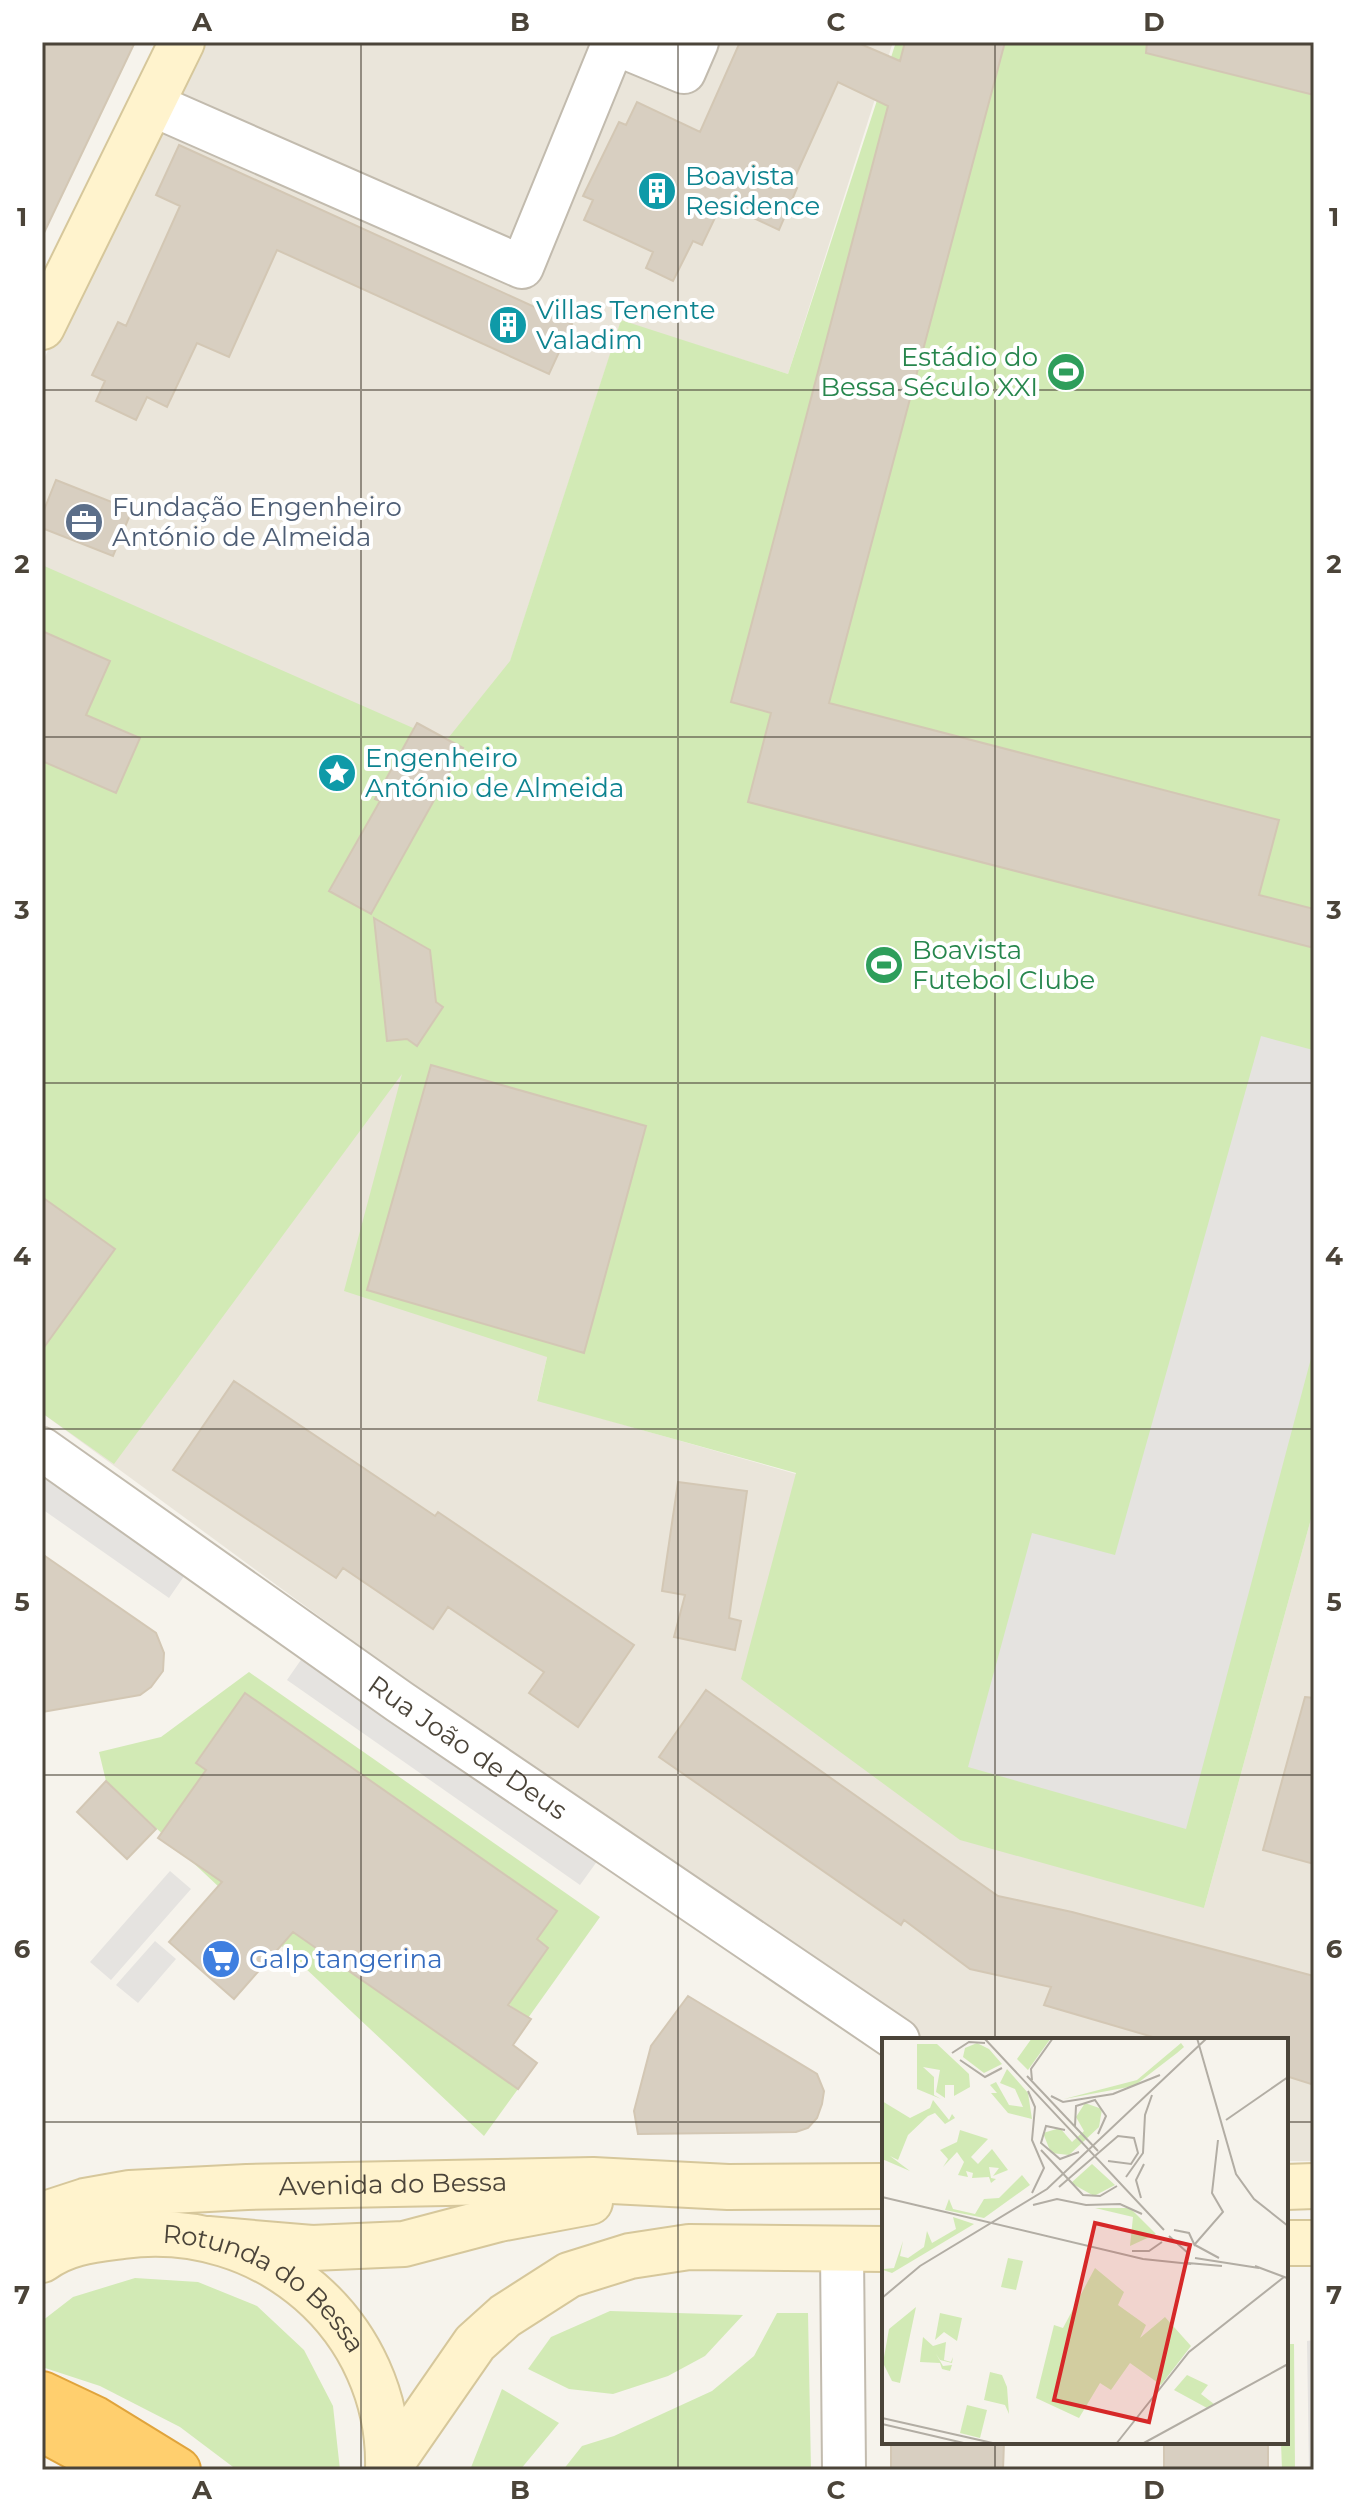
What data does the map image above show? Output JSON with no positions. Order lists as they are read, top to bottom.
{
  "streets": {
    "main road": ["Avenida do Bessa", "Rotunda do Bessa"],
    "street": ["Rua João de Deus"]
  },
  "crossings": [
    ["Avenida do Bessa", "Rotunda do Bessa"]
  ],
  "places": {
    "building": ["Boavista Residence", "Villas Tenente Valadim"],
    "sports": ["Estádio do Bessa Século XXI", "Boavista Futebol Clube"],
    "office": ["Fundação Engenheiro António de Almeida"],
    "place": ["Engenheiro António de Almeida"],
    "supermarket": ["Galp tangerina"]
  },
  "grid": {
    "columns": [
      "A",
      "B",
      "C",
      "D"
    ],
    "rows": [
      "1",
      "2",
      "3",
      "4",
      "5",
      "6",
      "7"
    ]
  }
}
